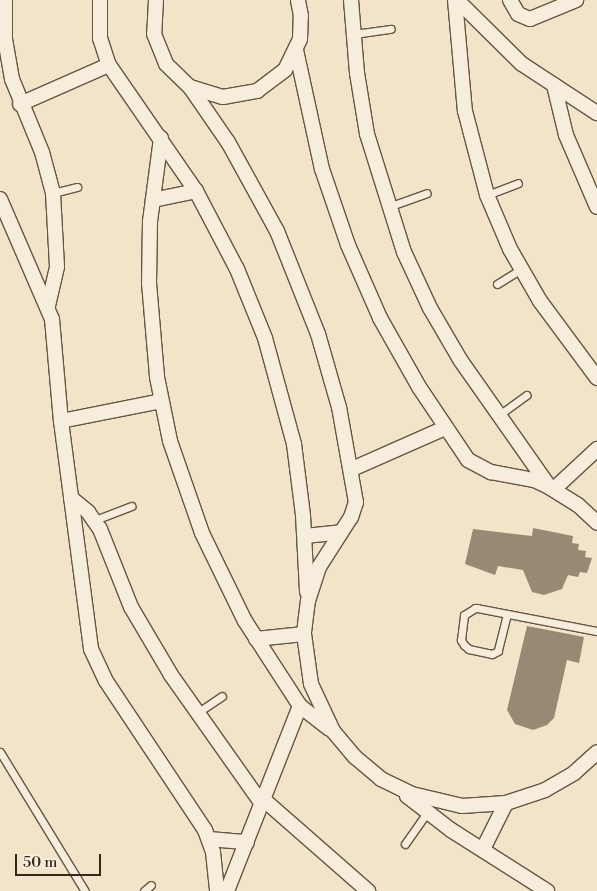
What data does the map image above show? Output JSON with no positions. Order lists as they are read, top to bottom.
{
  "scale_bar": "50 m"
}
